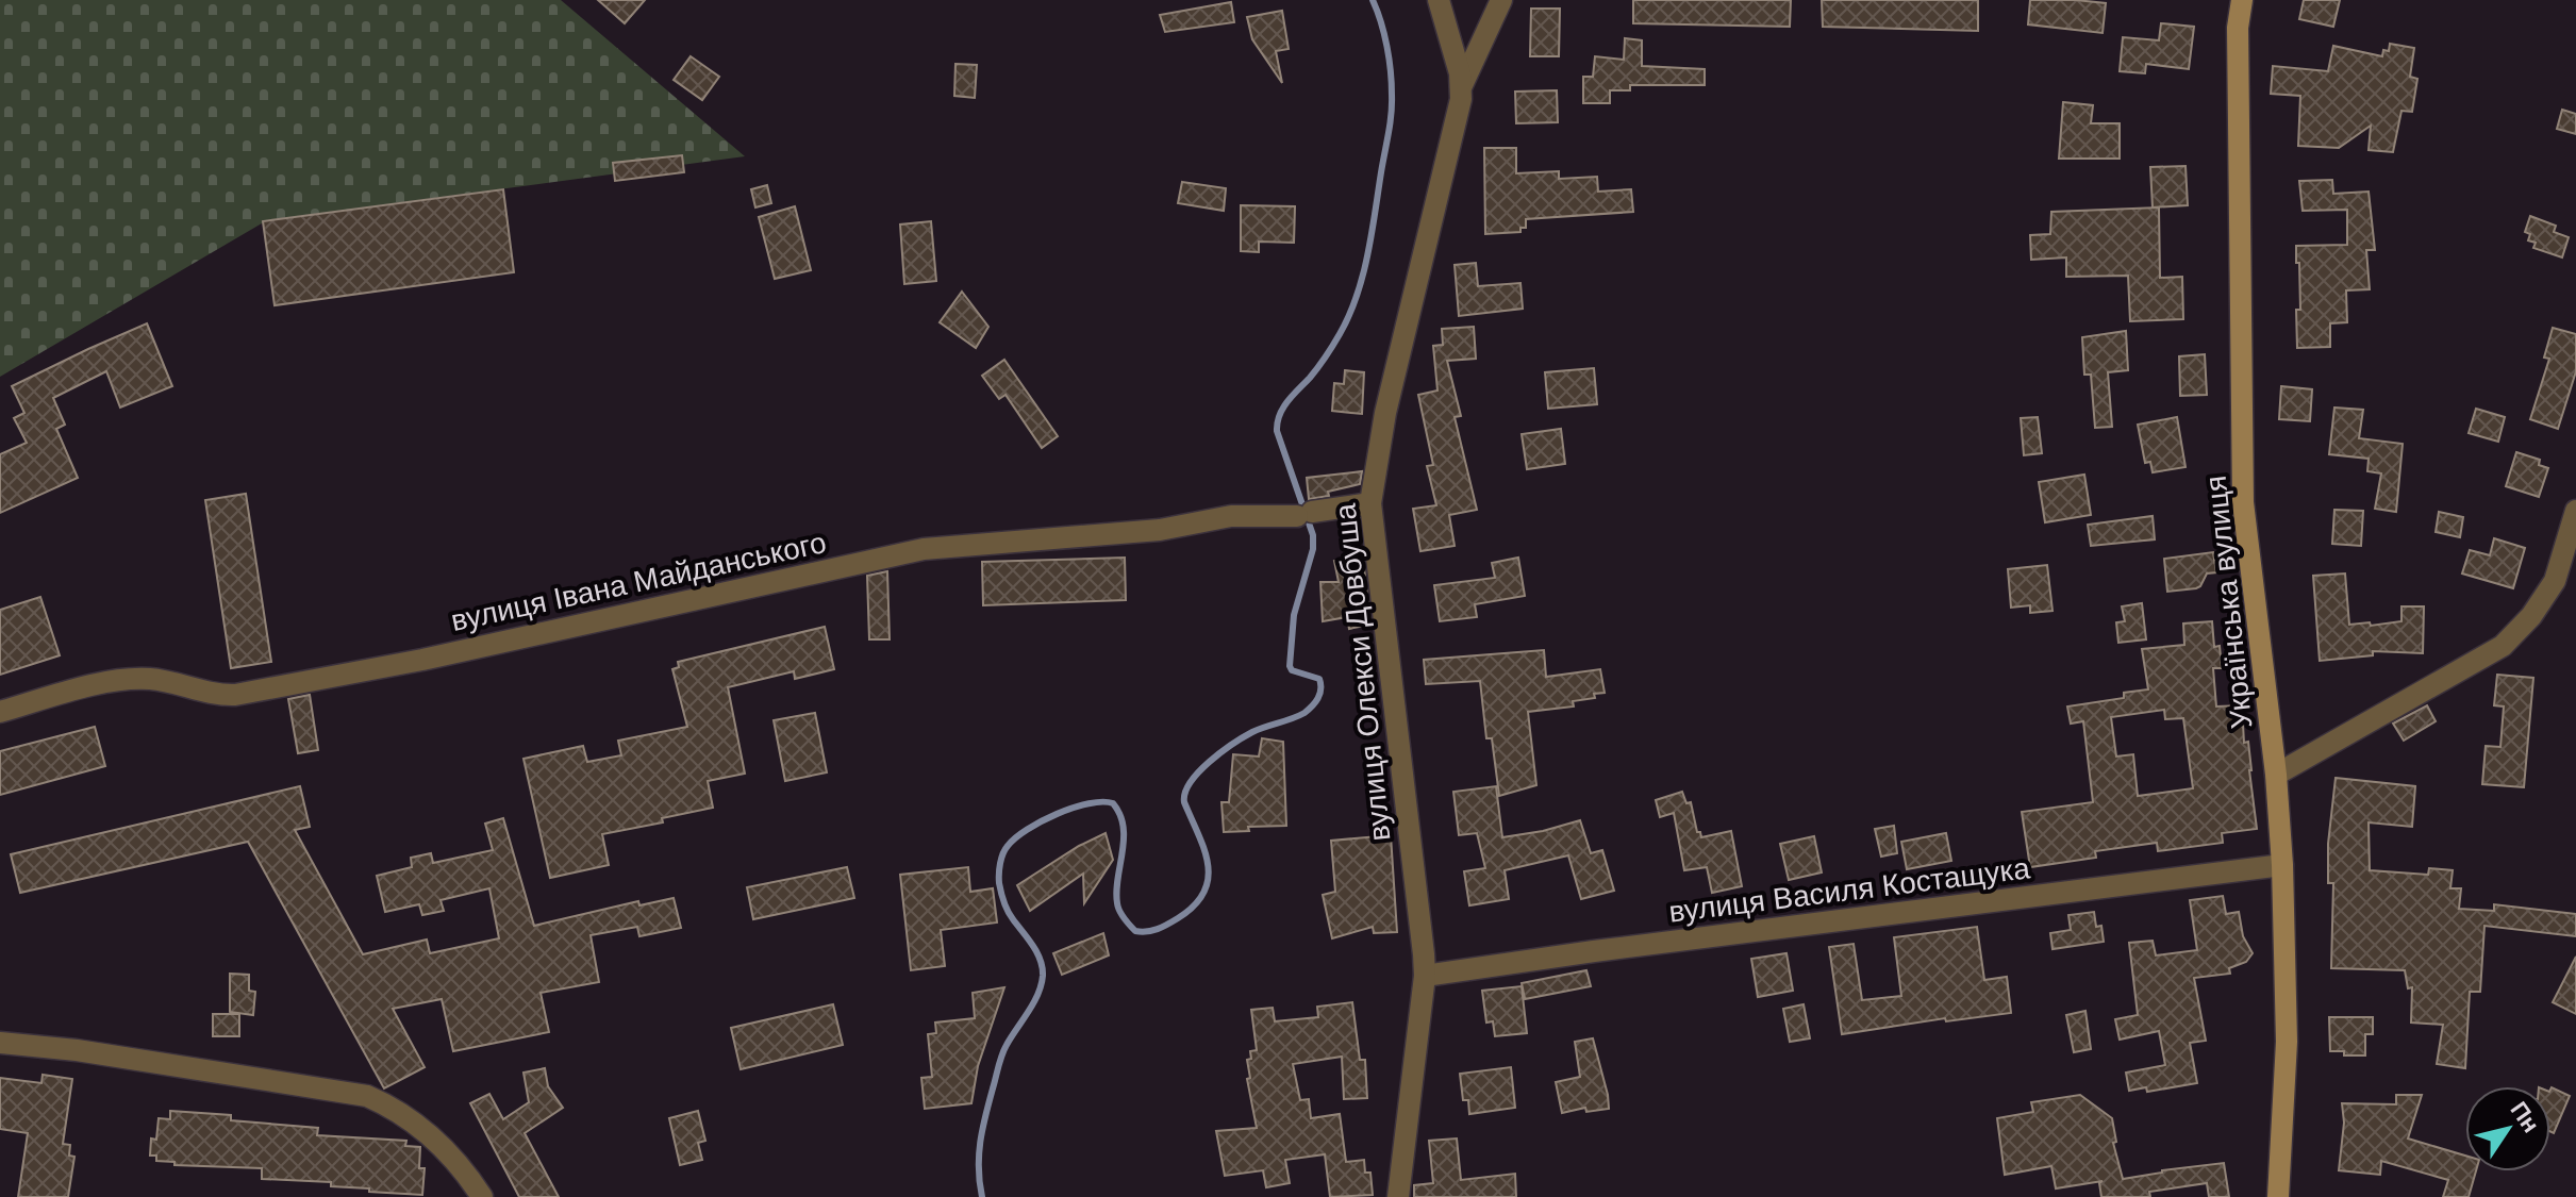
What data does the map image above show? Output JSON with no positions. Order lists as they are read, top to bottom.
{
  "streets": {
    "street": [
      "вулиця Івана Майданського",
      "Українська вулиця",
      "вулиця Олекси Довбуша",
      "вулиця Василя Костащука"
    ]
  },
  "crossings": [
    ["вулиця Івана Майданського", "вулиця Олекси Довбуша"],
    ["Українська вулиця", "вулиця Василя Костащука"],
    ["вулиця Олекси Довбуша", "вулиця Василя Костащука"]
  ],
  "north": "top right"
}
